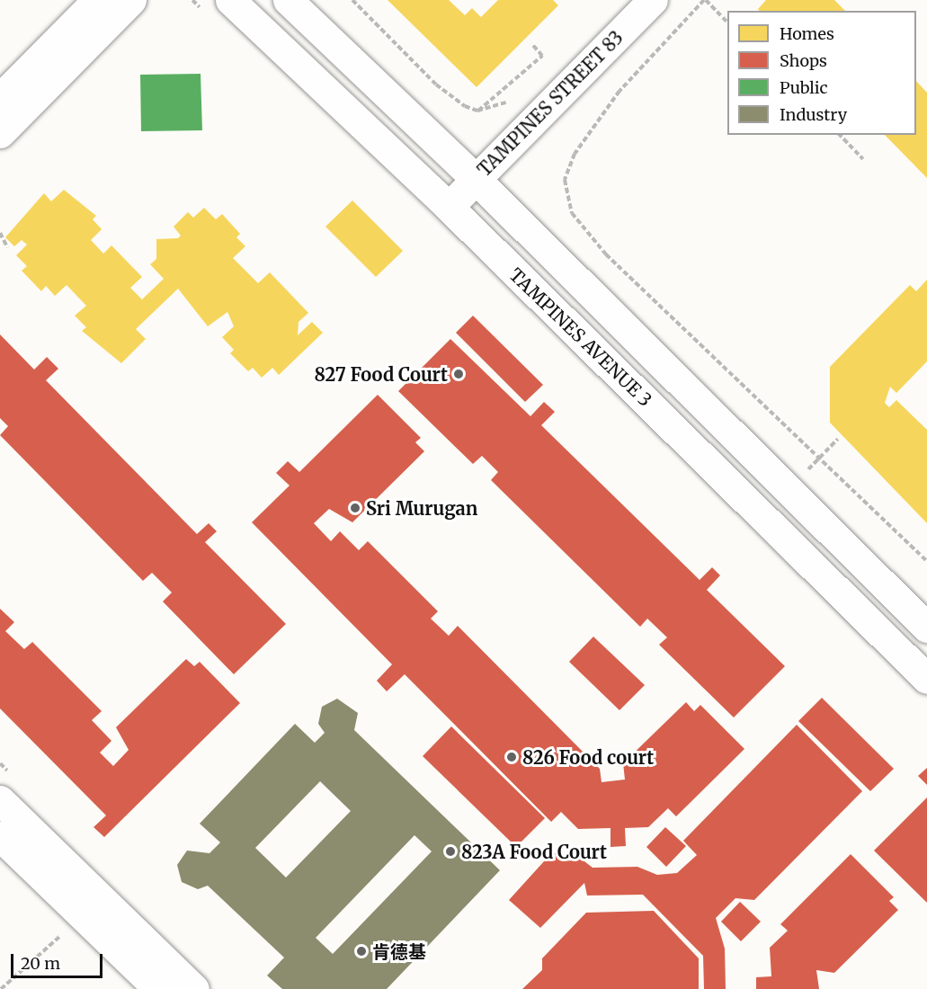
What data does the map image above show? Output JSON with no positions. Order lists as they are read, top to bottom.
{
  "streets": {
    "street": ["TAMPINES STREET 83", "TAMPINES AVENUE 3"]
  },
  "crossings": [
    ["TAMPINES STREET 83", "TAMPINES AVENUE 3"]
  ],
  "places": [
    "827 Food Court",
    "Sri Murugan",
    "826 Food court",
    "823A Food Court",
    "肯德基"
  ],
  "legend": [
    "Homes",
    "Shops",
    "Public",
    "Industry"
  ],
  "scale_bar": "20 m"
}
